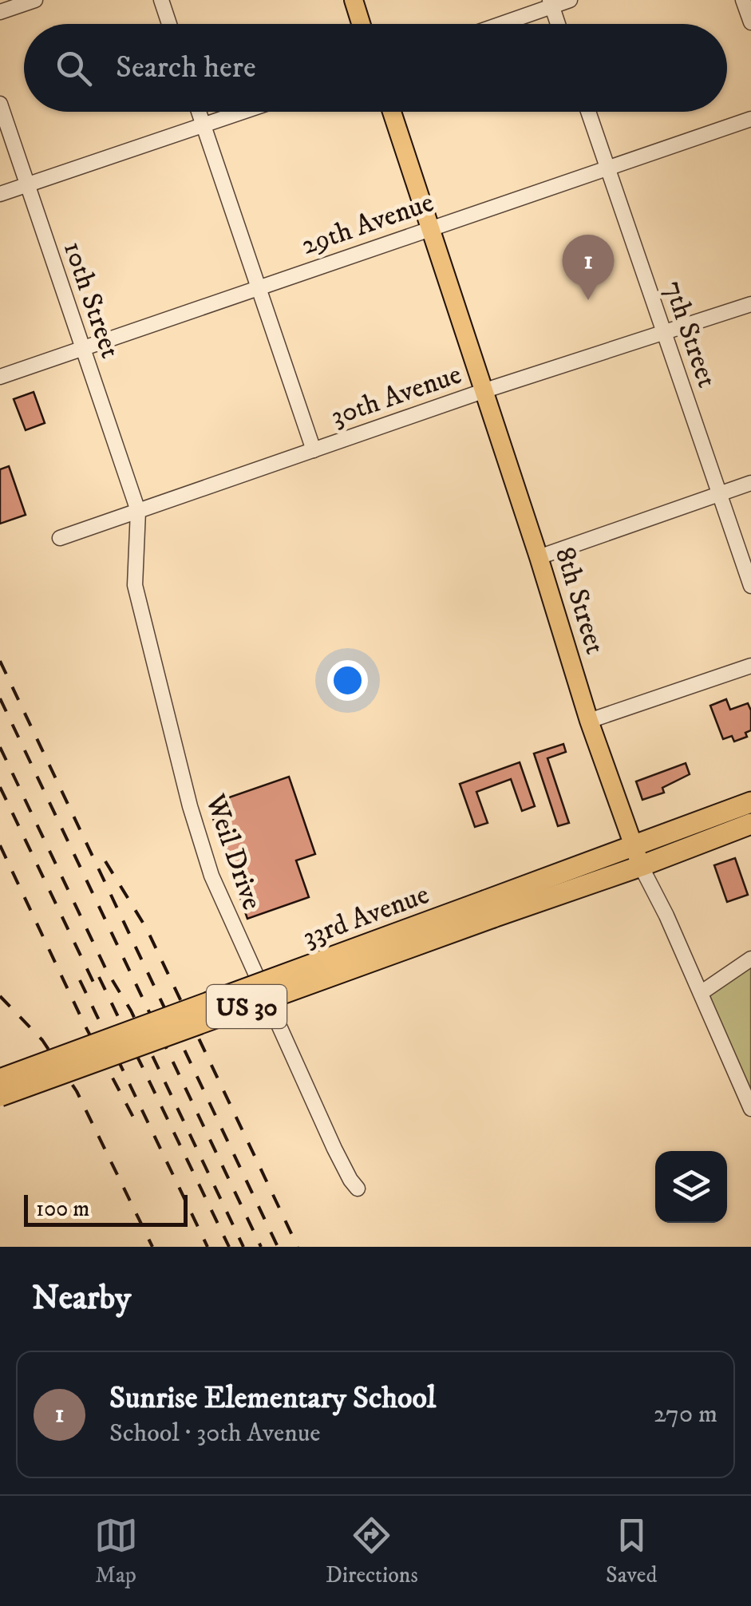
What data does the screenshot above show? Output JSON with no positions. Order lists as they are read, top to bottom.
{
  "streets": {
    "highway": ["33rd Avenue", "US 30"],
    "main road": ["8th Street"],
    "street": [
      "29th Avenue",
      "10th Street",
      "7th Street",
      "30th Avenue",
      "Weil Drive"
    ]
  },
  "crossings": [
    ["29th Avenue", "10th Street"],
    ["29th Avenue", "7th Street"],
    ["29th Avenue", "8th Street"],
    ["10th Street", "30th Avenue"],
    ["10th Street", "Weil Drive"],
    ["7th Street", "30th Avenue"],
    ["30th Avenue", "8th Street"],
    ["30th Avenue", "Weil Drive"],
    ["8th Street", "33rd Avenue"]
  ],
  "scale_bar": "100 m",
  "page": {
    "search": "Search here",
    "pins": "1",
    "scale": "100 m",
    "heading": "Nearby",
    "list": [
      {
        "mark": "1",
        "name": "Sunrise Elementary School",
        "note": "School · 30th Avenue",
        "value": "270 m"
      }
    ],
    "nav": ["Map", "Directions", "Saved"]
  }
}
